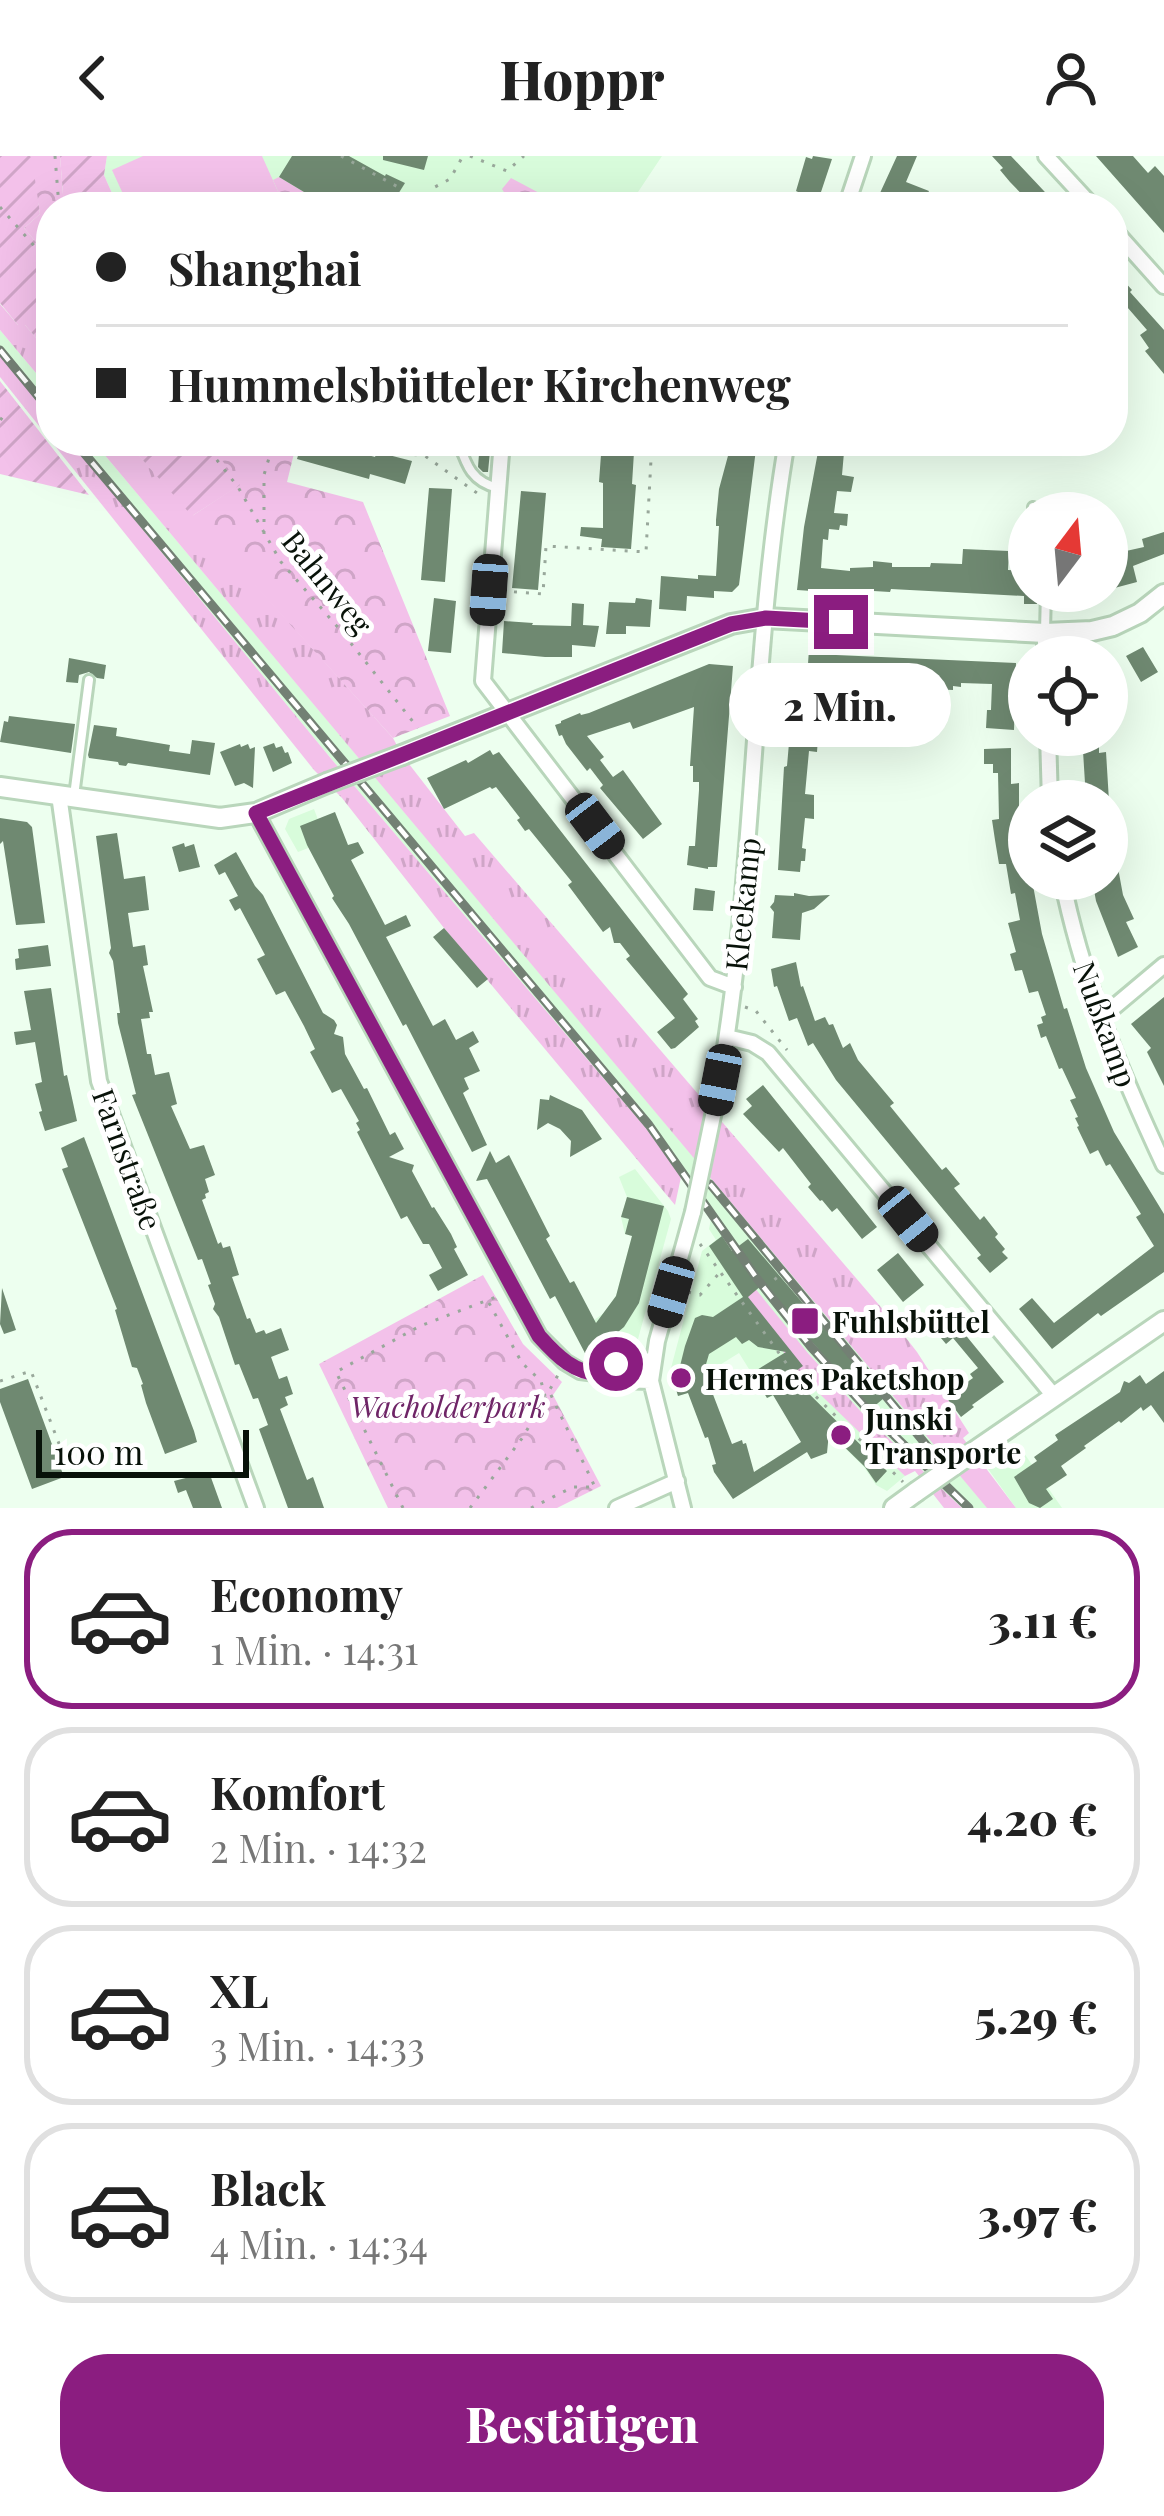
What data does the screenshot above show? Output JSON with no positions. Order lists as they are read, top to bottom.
{
  "streets": {
    "street": ["Kleekamp", "Nußkamp", "Farnstraße"],
    "path": ["Bahnweg"]
  },
  "parks": ["Wacholderpark"],
  "places": {
    "transit": ["Fuhlsbüttel"],
    "other": ["Hermes Paketshop", "Junski Transporte"]
  },
  "scale_bar": "100 m",
  "north": "top",
  "page": {
    "header": "Hoppr",
    "banner": ["Shanghai", "Hummelsbütteler Kirchenweg"],
    "bubble": "2 Min.",
    "scale": "100 m",
    "list": [
      {
        "name": "Economy",
        "note": "1 Min. · 14:31",
        "value": "3.11 €"
      },
      {
        "name": "Komfort",
        "note": "2 Min. · 14:32",
        "value": "4.20 €"
      },
      {
        "name": "XL",
        "note": "3 Min. · 14:33",
        "value": "5.29 €"
      },
      {
        "name": "Black",
        "note": "4 Min. · 14:34",
        "value": "3.97 €"
      }
    ],
    "buttons": "Bestätigen"
  }
}
